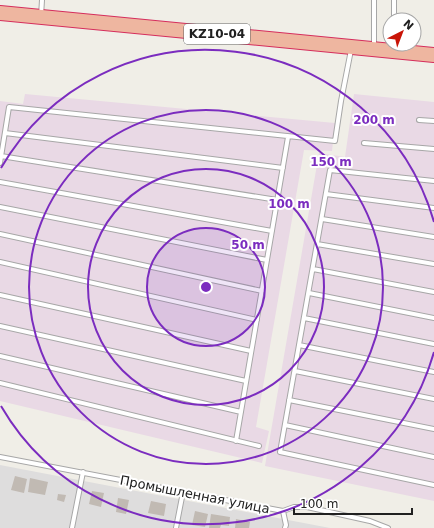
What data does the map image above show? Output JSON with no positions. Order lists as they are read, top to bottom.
{
  "streets": {
    "highway": ["KZ10-04"],
    "lane": ["Промышленная улица"]
  },
  "scale_bar": "100 m",
  "north": "top right",
  "rings": [
    "200 m",
    "150 m",
    "100 m",
    "50 m"
  ]
}
